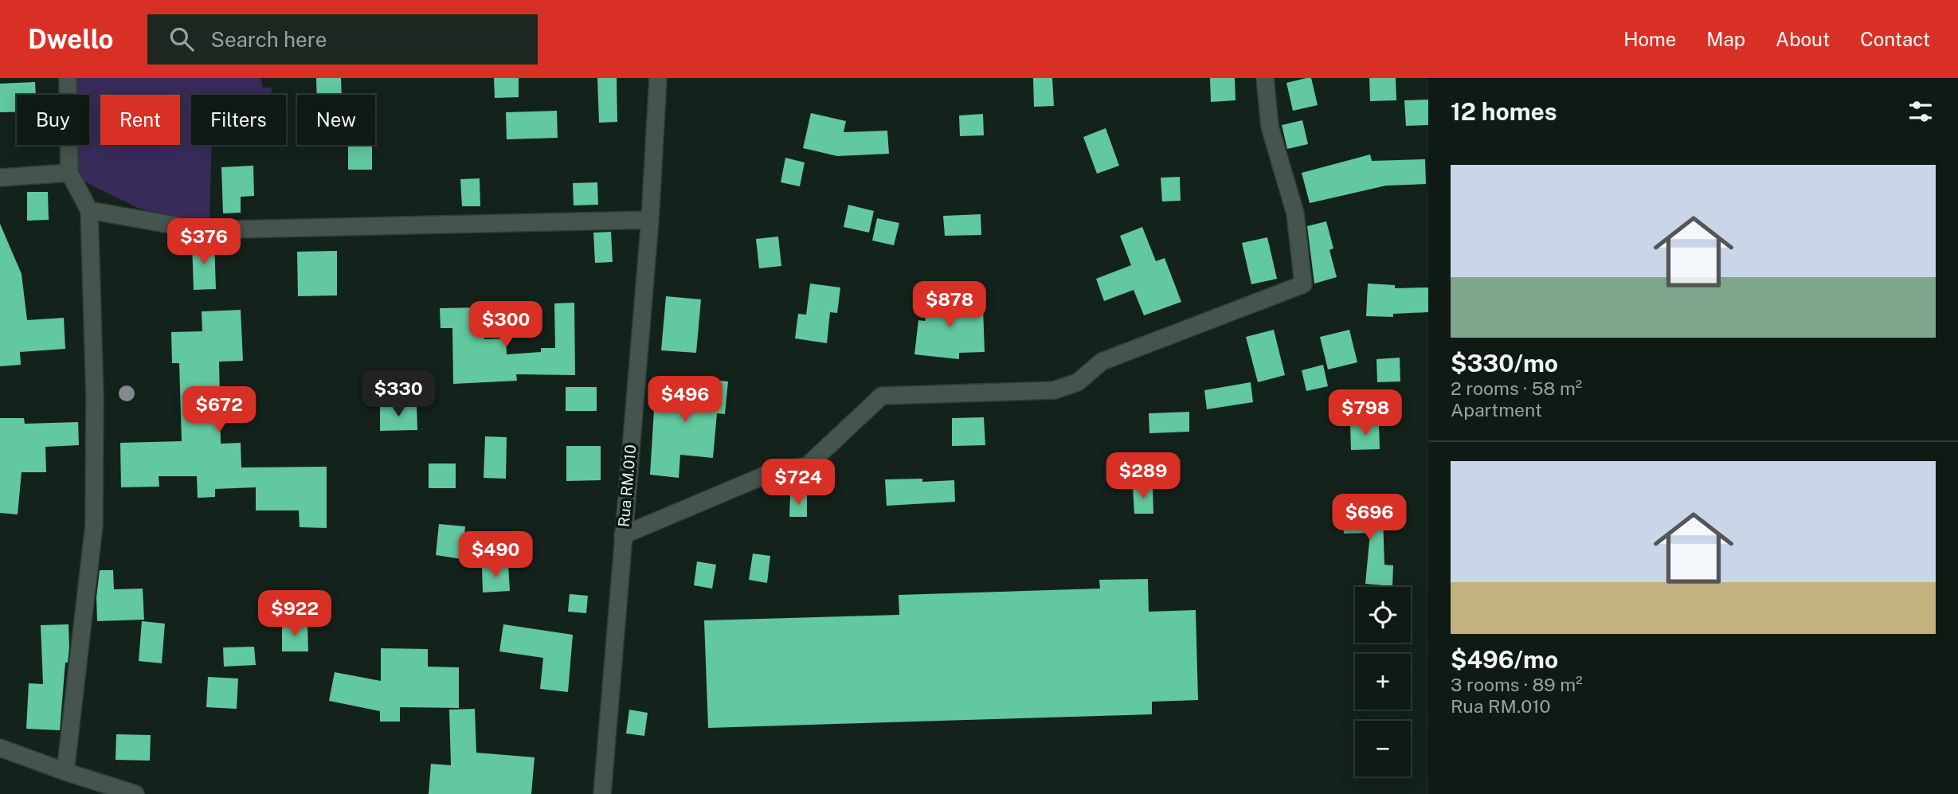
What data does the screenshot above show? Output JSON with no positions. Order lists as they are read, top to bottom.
{
  "streets": {
    "street": ["Rua RM.010"]
  },
  "page": {
    "header": "Dwello",
    "search": "Search here",
    "nav": [
      "Home",
      "Map",
      "About",
      "Contact"
    ],
    "heading": "12 homes",
    "chip": [
      "Buy",
      "Rent",
      "Filters",
      "New"
    ],
    "list": [
      {
        "name": "$330/mo",
        "note": "2 rooms · 58 m² · Apartment"
      },
      {
        "name": "$496/mo",
        "note": "3 rooms · 89 m² · Rua RM.010"
      }
    ],
    "price": [
      "$376",
      "$878",
      "$300",
      "$330",
      "$496",
      "$672",
      "$798",
      "$289",
      "$724",
      "$696",
      "$490",
      "$922"
    ],
    "map_buttons": ["+", "−"]
  }
}
